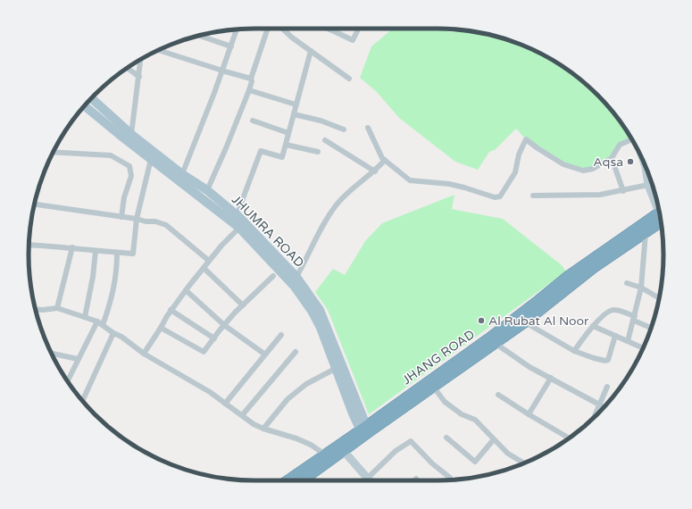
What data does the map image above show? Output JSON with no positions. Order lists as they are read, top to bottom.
{
  "streets": {
    "highway": ["JHANG ROAD"],
    "main road": ["JHUMRA ROAD"]
  },
  "crossings": [
    ["JHUMRA ROAD", "JHANG ROAD"]
  ],
  "places": ["Aqsa", "Al Rubat Al Noor"]
}
